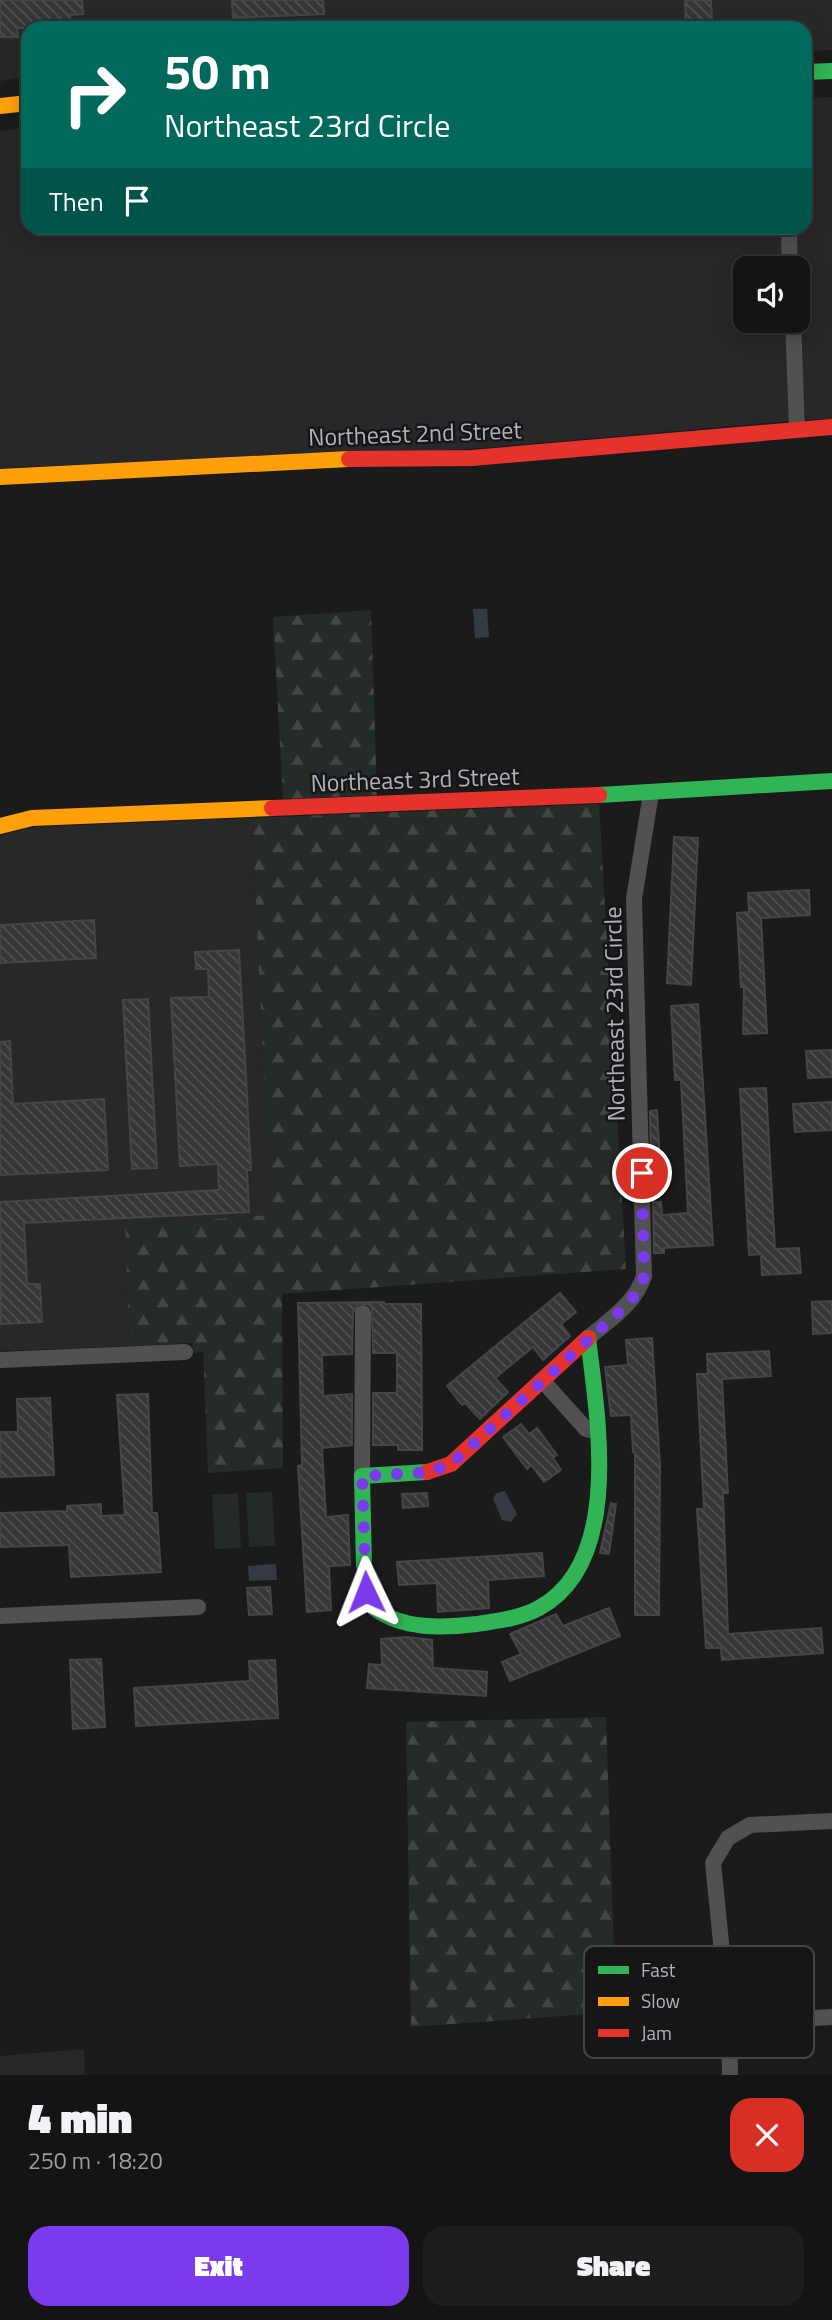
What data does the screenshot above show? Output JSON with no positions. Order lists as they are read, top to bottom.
{
  "streets": {
    "street": ["Northeast 2nd Street", "Northeast 3rd Street", "Northeast 23rd Circle"]
  },
  "crossings": [
    ["Northeast 3rd Street", "Northeast 23rd Circle"]
  ],
  "legend": ["Fast", "Slow", "Jam"],
  "page": {
    "turn": ["50 m", "Northeast 23rd Circle"],
    "then": "Then",
    "heading": ["4 min", "250 m · 18:20"],
    "buttons": ["Exit", "Share"]
  }
}
